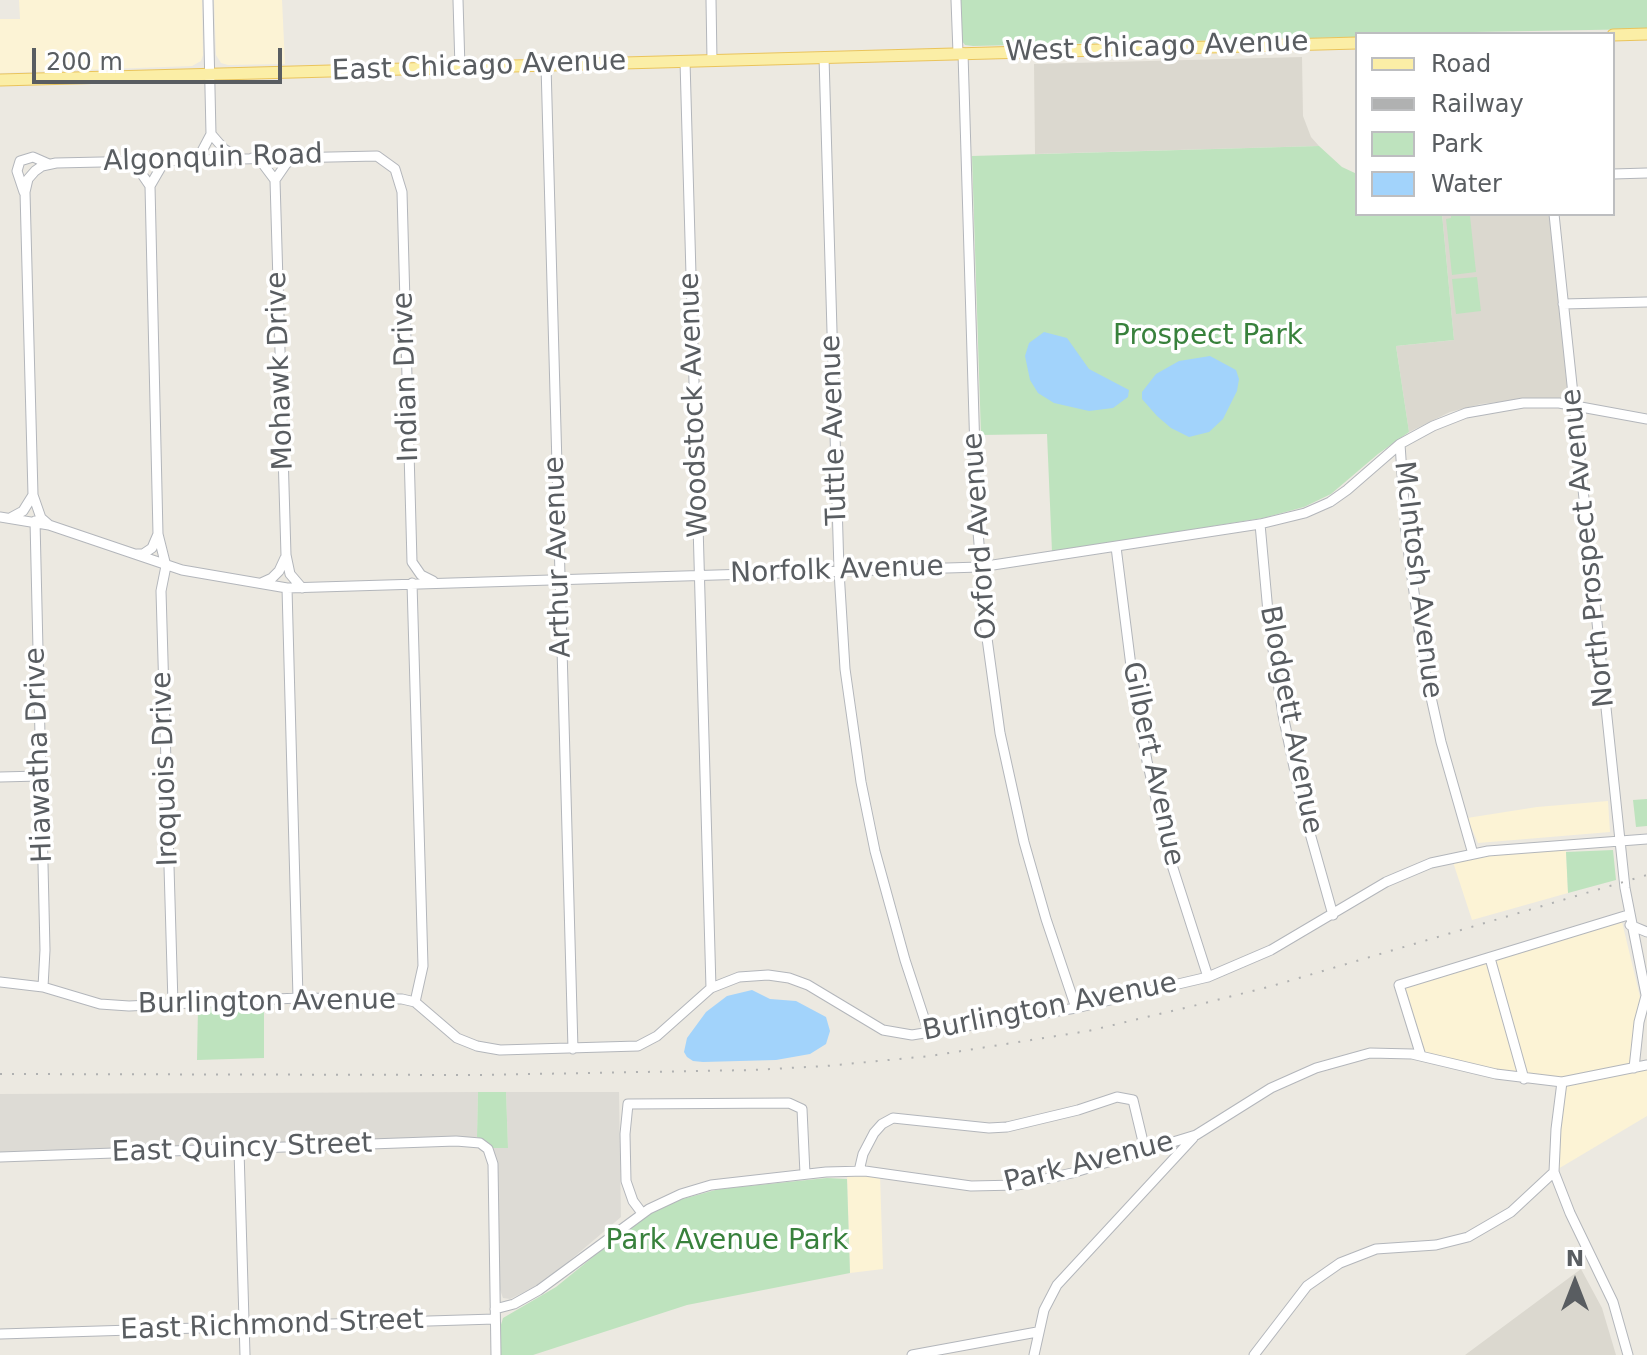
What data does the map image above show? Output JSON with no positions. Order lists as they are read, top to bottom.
{
  "streets": {
    "main road": ["West Chicago Avenue", "East Chicago Avenue"],
    "street": [
      "Algonquin Road",
      "Mohawk Drive",
      "Indian Drive",
      "Woodstock Avenue",
      "Tuttle Avenue",
      "Oxford Avenue",
      "North Prospect Avenue",
      "Arthur Avenue",
      "Norfolk Avenue",
      "McIntosh Avenue",
      "Blodgett Avenue",
      "Hiawatha Drive",
      "Gilbert Avenue",
      "Iroquois Drive",
      "Burlington Avenue",
      "East Quincy Street",
      "Park Avenue",
      "East Richmond Street"
    ]
  },
  "crossings": [
    ["West Chicago Avenue", "East Chicago Avenue"],
    ["West Chicago Avenue", "Oxford Avenue"],
    ["East Chicago Avenue", "Woodstock Avenue"],
    ["East Chicago Avenue", "Tuttle Avenue"],
    ["East Chicago Avenue", "Oxford Avenue"],
    ["East Chicago Avenue", "Arthur Avenue"],
    ["Algonquin Road", "Indian Drive"],
    ["Mohawk Drive", "Norfolk Avenue"],
    ["Woodstock Avenue", "Norfolk Avenue"],
    ["Woodstock Avenue", "Burlington Avenue"],
    ["Tuttle Avenue", "Norfolk Avenue"],
    ["Tuttle Avenue", "Burlington Avenue"],
    ["Oxford Avenue", "Norfolk Avenue"],
    ["Oxford Avenue", "Burlington Avenue"],
    ["North Prospect Avenue", "Norfolk Avenue"],
    ["North Prospect Avenue", "Burlington Avenue"],
    ["Arthur Avenue", "Norfolk Avenue"],
    ["Arthur Avenue", "Burlington Avenue"],
    ["Norfolk Avenue", "McIntosh Avenue"],
    ["Norfolk Avenue", "Blodgett Avenue"],
    ["Norfolk Avenue", "Hiawatha Drive"],
    ["Norfolk Avenue", "Gilbert Avenue"],
    ["Norfolk Avenue", "Iroquois Drive"],
    ["McIntosh Avenue", "Burlington Avenue"],
    ["Blodgett Avenue", "Burlington Avenue"],
    ["Hiawatha Drive", "Burlington Avenue"],
    ["Gilbert Avenue", "Burlington Avenue"],
    ["Iroquois Drive", "Burlington Avenue"],
    ["East Quincy Street", "Park Avenue"],
    ["East Quincy Street", "East Richmond Street"],
    ["Park Avenue", "East Richmond Street"]
  ],
  "parks": ["Prospect Park", "Park Avenue Park"],
  "legend": [
    "Road",
    "Railway",
    "Park",
    "Water"
  ],
  "scale_bar": "200 m",
  "north": "top"
}
